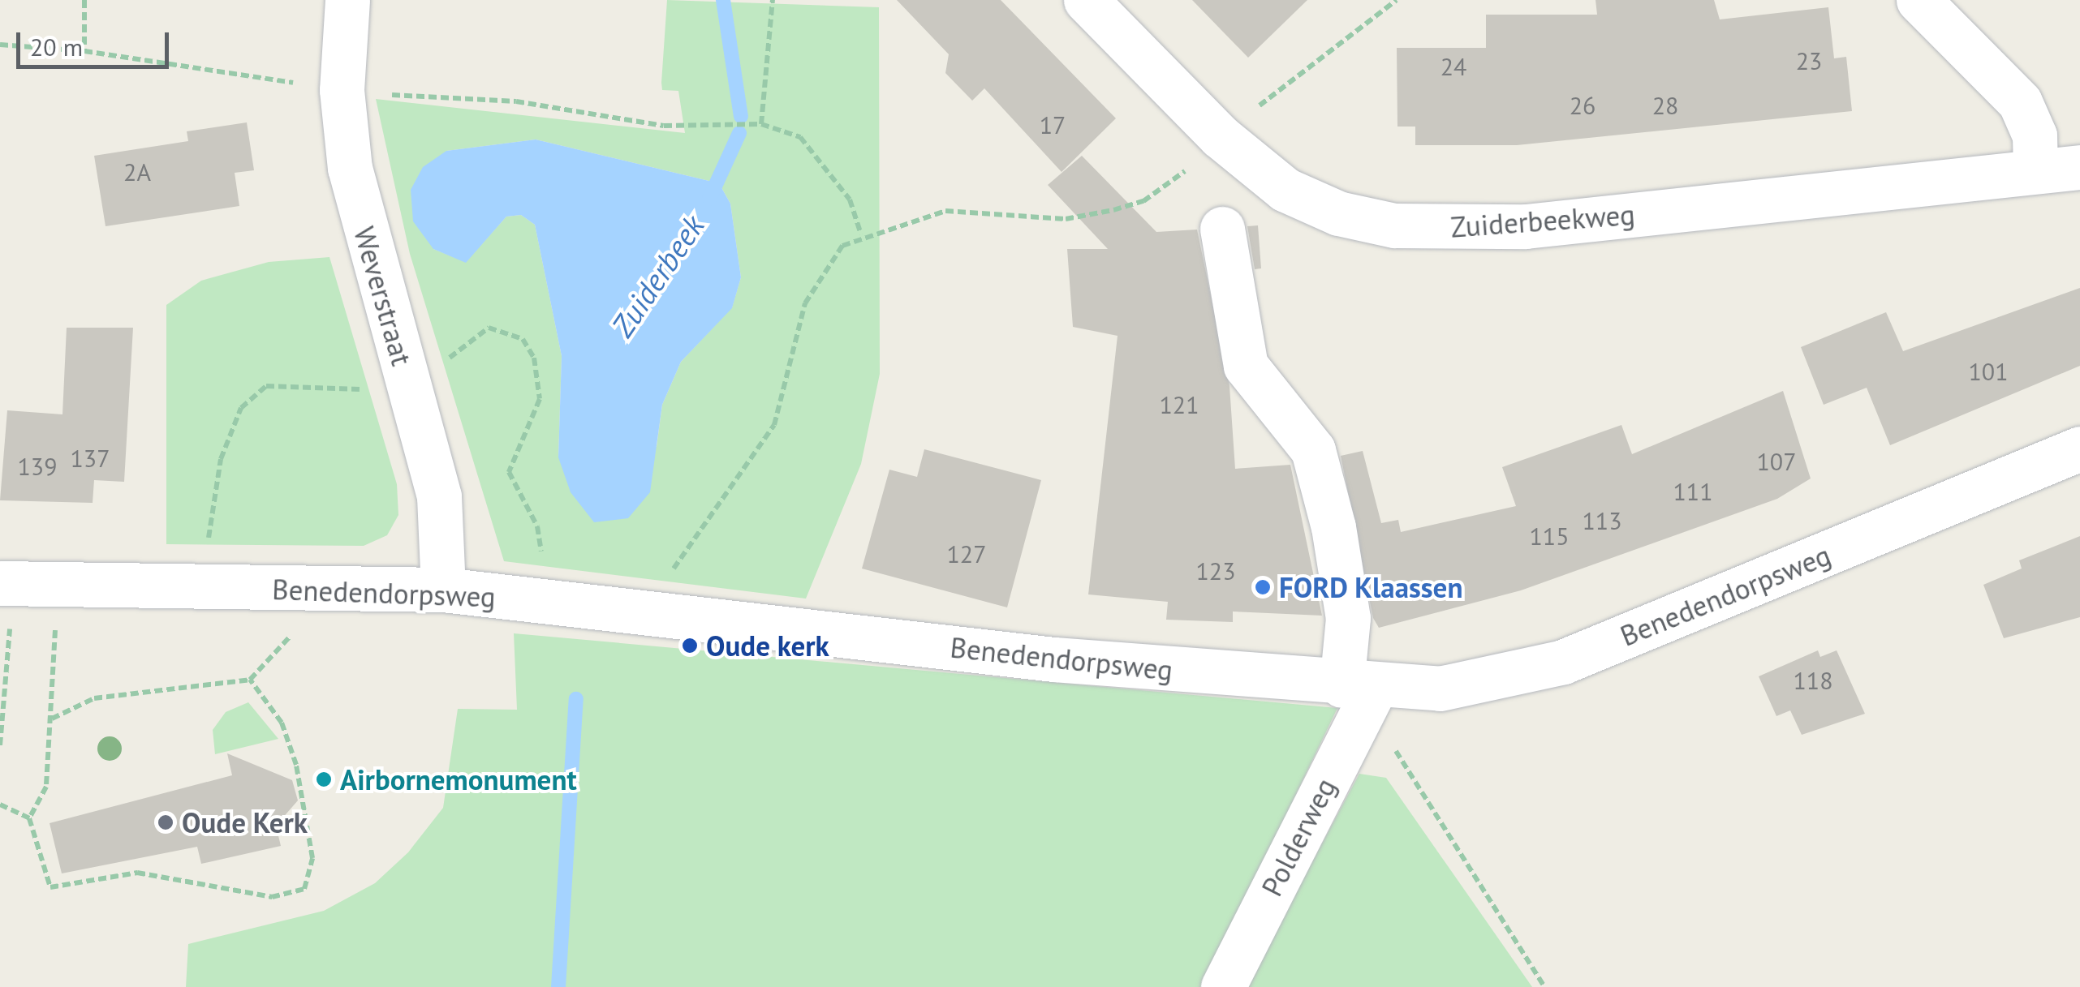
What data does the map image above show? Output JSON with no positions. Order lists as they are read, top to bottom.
{
  "streets": {
    "street": [
      "Zuiderbeekweg",
      "Weverstraat",
      "Benedendorpsweg",
      "Polderweg"
    ]
  },
  "crossings": [
    ["Weverstraat", "Benedendorpsweg"],
    ["Benedendorpsweg", "Polderweg"]
  ],
  "water": ["Zuiderbeek"],
  "places": [
    "FORD Klaassen",
    "Oude kerk",
    "Airbornemonument",
    "Oude Kerk"
  ],
  "house_numbers": [
    "23",
    "24",
    "26",
    "28",
    "17",
    "2A",
    "101",
    "121",
    "137",
    "107",
    "139",
    "111",
    "113",
    "115",
    "127",
    "123",
    "118"
  ],
  "scale_bar": "20 m"
}
